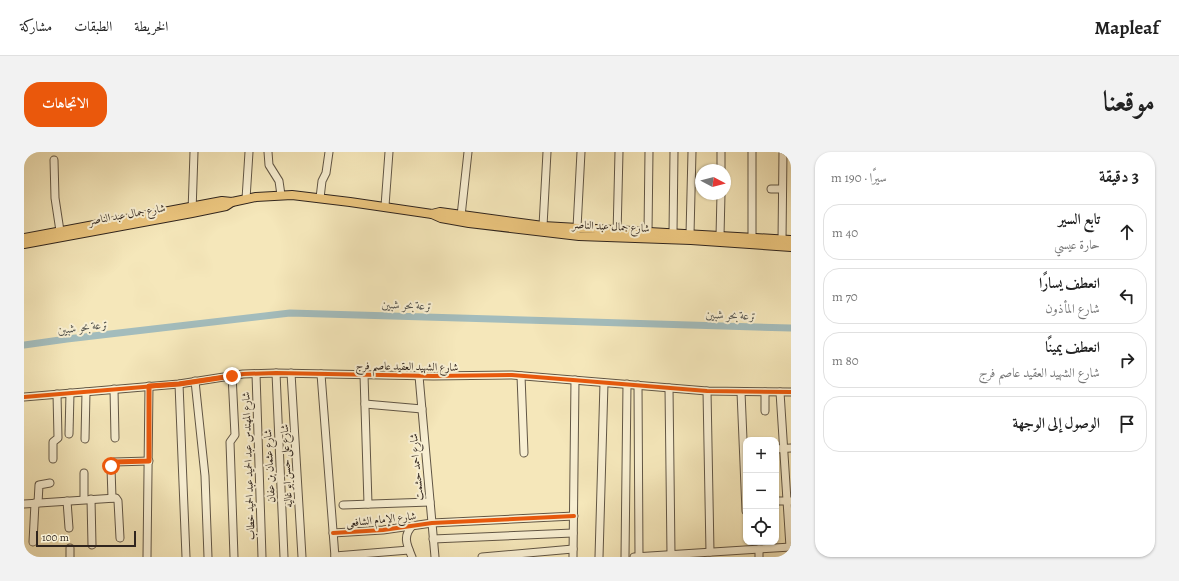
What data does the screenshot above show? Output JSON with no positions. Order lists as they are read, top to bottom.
{
  "streets": {
    "main road": ["شارع جمال عبد الناصر"],
    "street": [
      "شارع الشهيد العقيد عاصم فرج",
      "شارع المهندس عبد الحميد عبد الحميد خطاب",
      "شارع عثمان بن عفان",
      "شارع على حسن ابو غاليه",
      "شارع احمد حشمت",
      "شارع الإمام الشافعى"
    ]
  },
  "crossings": [
    ["شارع الشهيد العقيد عاصم فرج", "شارع المهندس عبد الحميد عبد الحميد خطاب"],
    ["شارع الشهيد العقيد عاصم فرج", "شارع عثمان بن عفان"],
    ["شارع الشهيد العقيد عاصم فرج", "شارع على حسن ابو غاليه"],
    ["شارع الشهيد العقيد عاصم فرج", "شارع احمد حشمت"],
    ["شارع احمد حشمت", "شارع الإمام الشافعى"]
  ],
  "water": ["ترعة بحر شبين"],
  "scale_bar": "100 m",
  "north": "right",
  "page": {
    "header": "Mapleaf",
    "nav": ["الخريطة", "الطبقات", "مشاركة"],
    "title": "موقعنا",
    "buttons": "الاتجاهات",
    "heading": ["3 دقيقة", "سيرًا · 190 m"],
    "list": [
      ["تابع السير", "حارة عيسي", "40 m"],
      ["انعطف يسارًا", "شارع المأذون", "70 m"],
      ["انعطف يمينًا", "شارع الشهيد العقيد عاصم فرج", "80 m"],
      "الوصول إلى الوجهة"
    ],
    "map_buttons": ["+", "−"],
    "scale": "100 m"
  }
}
